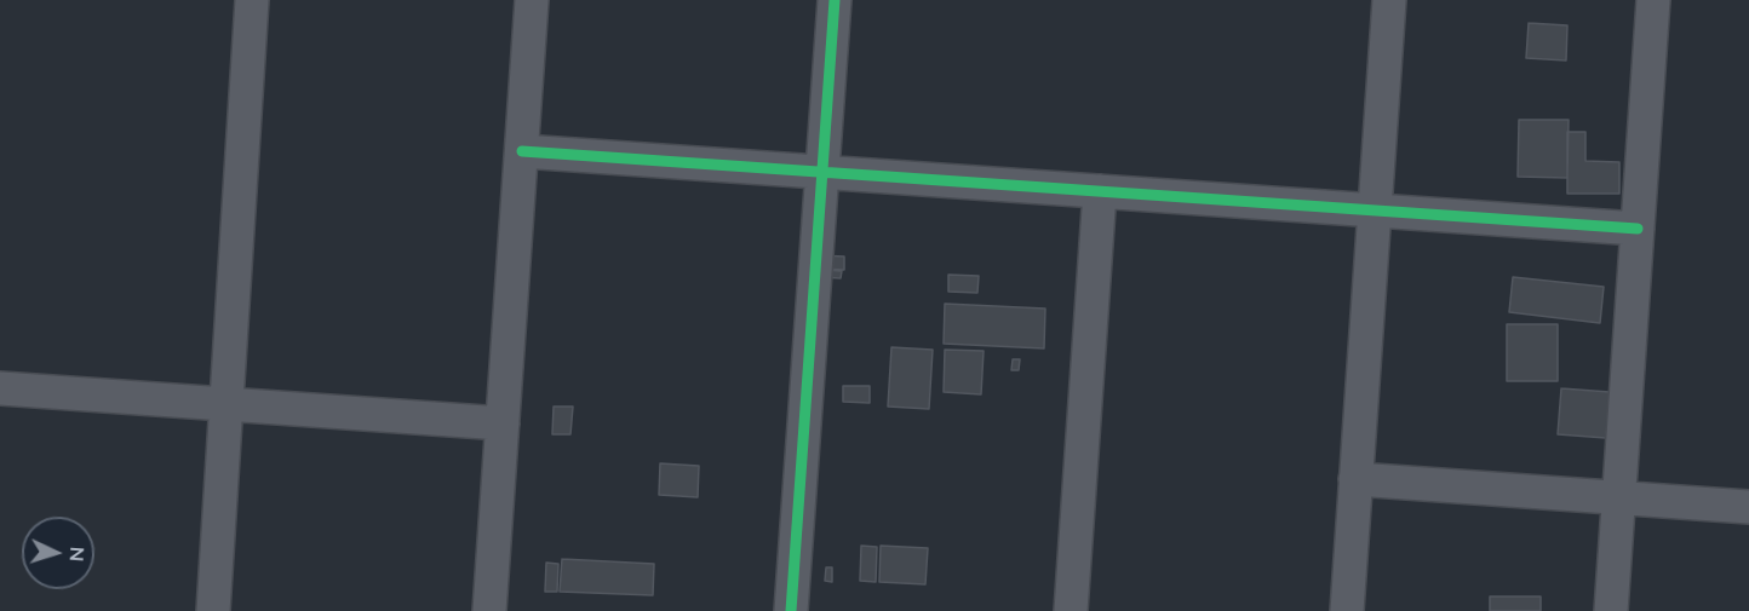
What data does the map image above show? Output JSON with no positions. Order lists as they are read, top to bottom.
{
  "north": "right"
}
